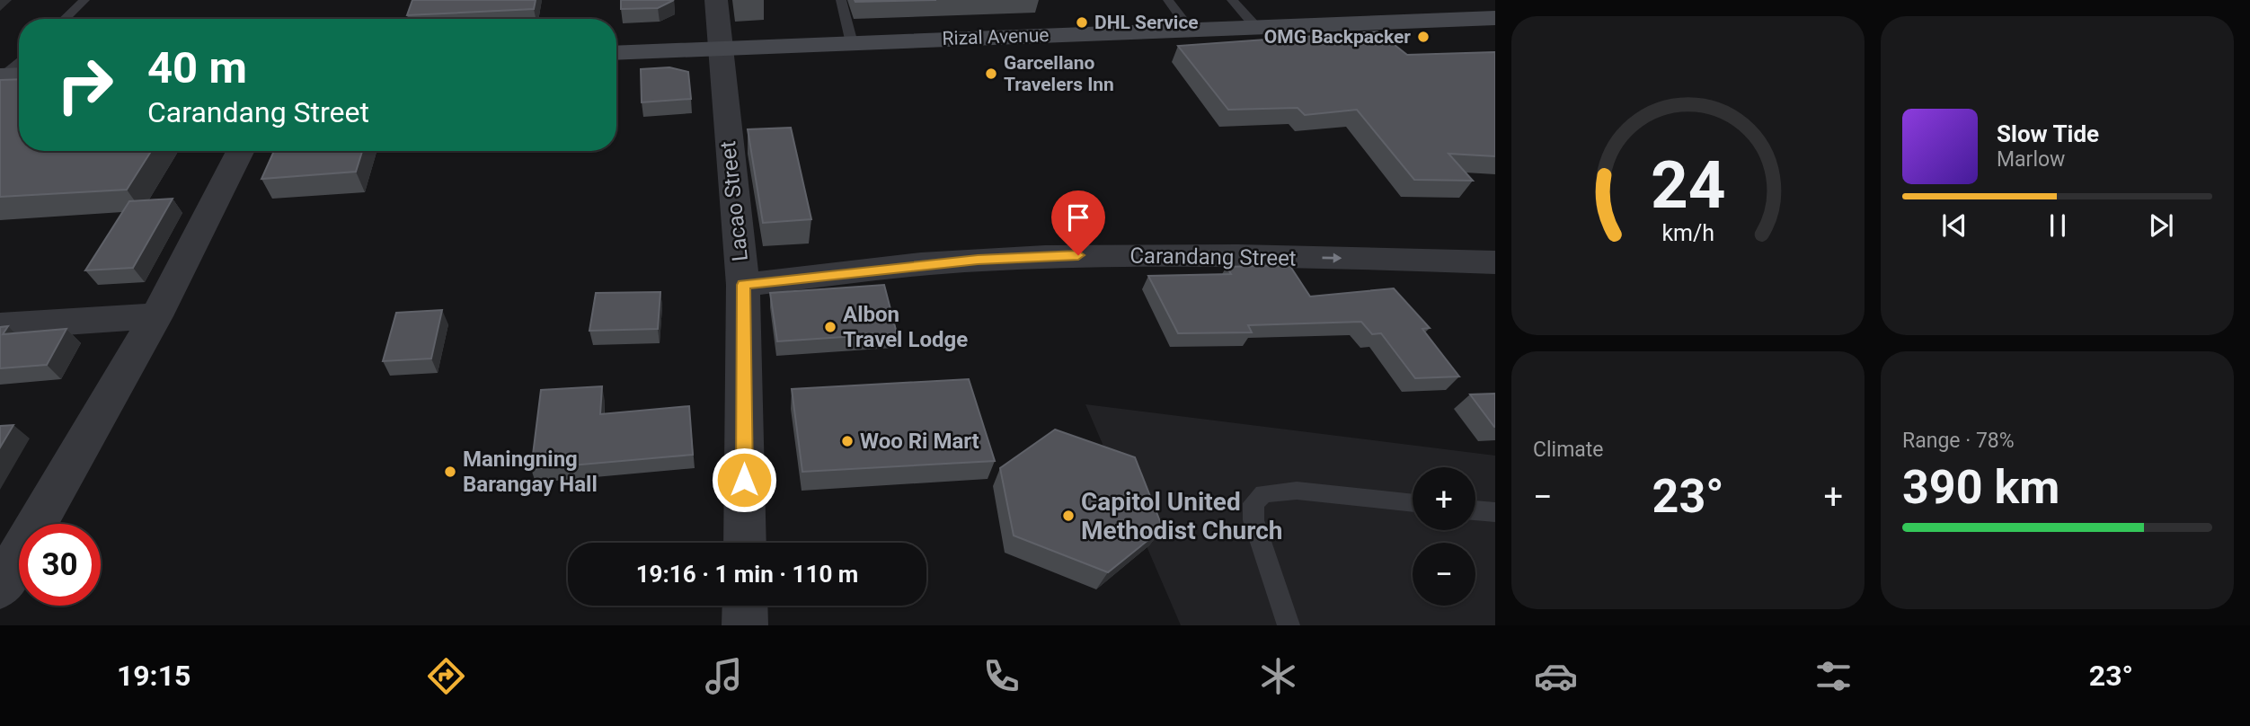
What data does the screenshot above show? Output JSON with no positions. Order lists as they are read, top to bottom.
{
  "streets": {
    "main road": ["Rizal Avenue"],
    "street": ["Lacao Street", "Carandang Street"]
  },
  "crossings": [
    ["Rizal Avenue", "Lacao Street"],
    ["Lacao Street", "Carandang Street"]
  ],
  "one_way": ["Carandang Street"],
  "places": [
    "DHL Service",
    "OMG Backpacker",
    "Garcellano Travelers Inn",
    "Albon Travel Lodge",
    "Woo Ri Mart",
    "Maningning Barangay Hall",
    "Capitol United Methodist Church"
  ],
  "page": {
    "turn": ["40 m", "Carandang Street"],
    "song": ["Slow Tide", "Marlow"],
    "tile": [
      "Climate",
      ["Range · 78%", "390 km"]
    ],
    "map_buttons": ["+", "−"],
    "heat": ["−", "23°", "+"],
    "limit": "30",
    "trip": "19:16 · 1 min · 110 m",
    "tabs": ["19:15", "23°"],
    "gauge": ["24", "km/h"]
  }
}
